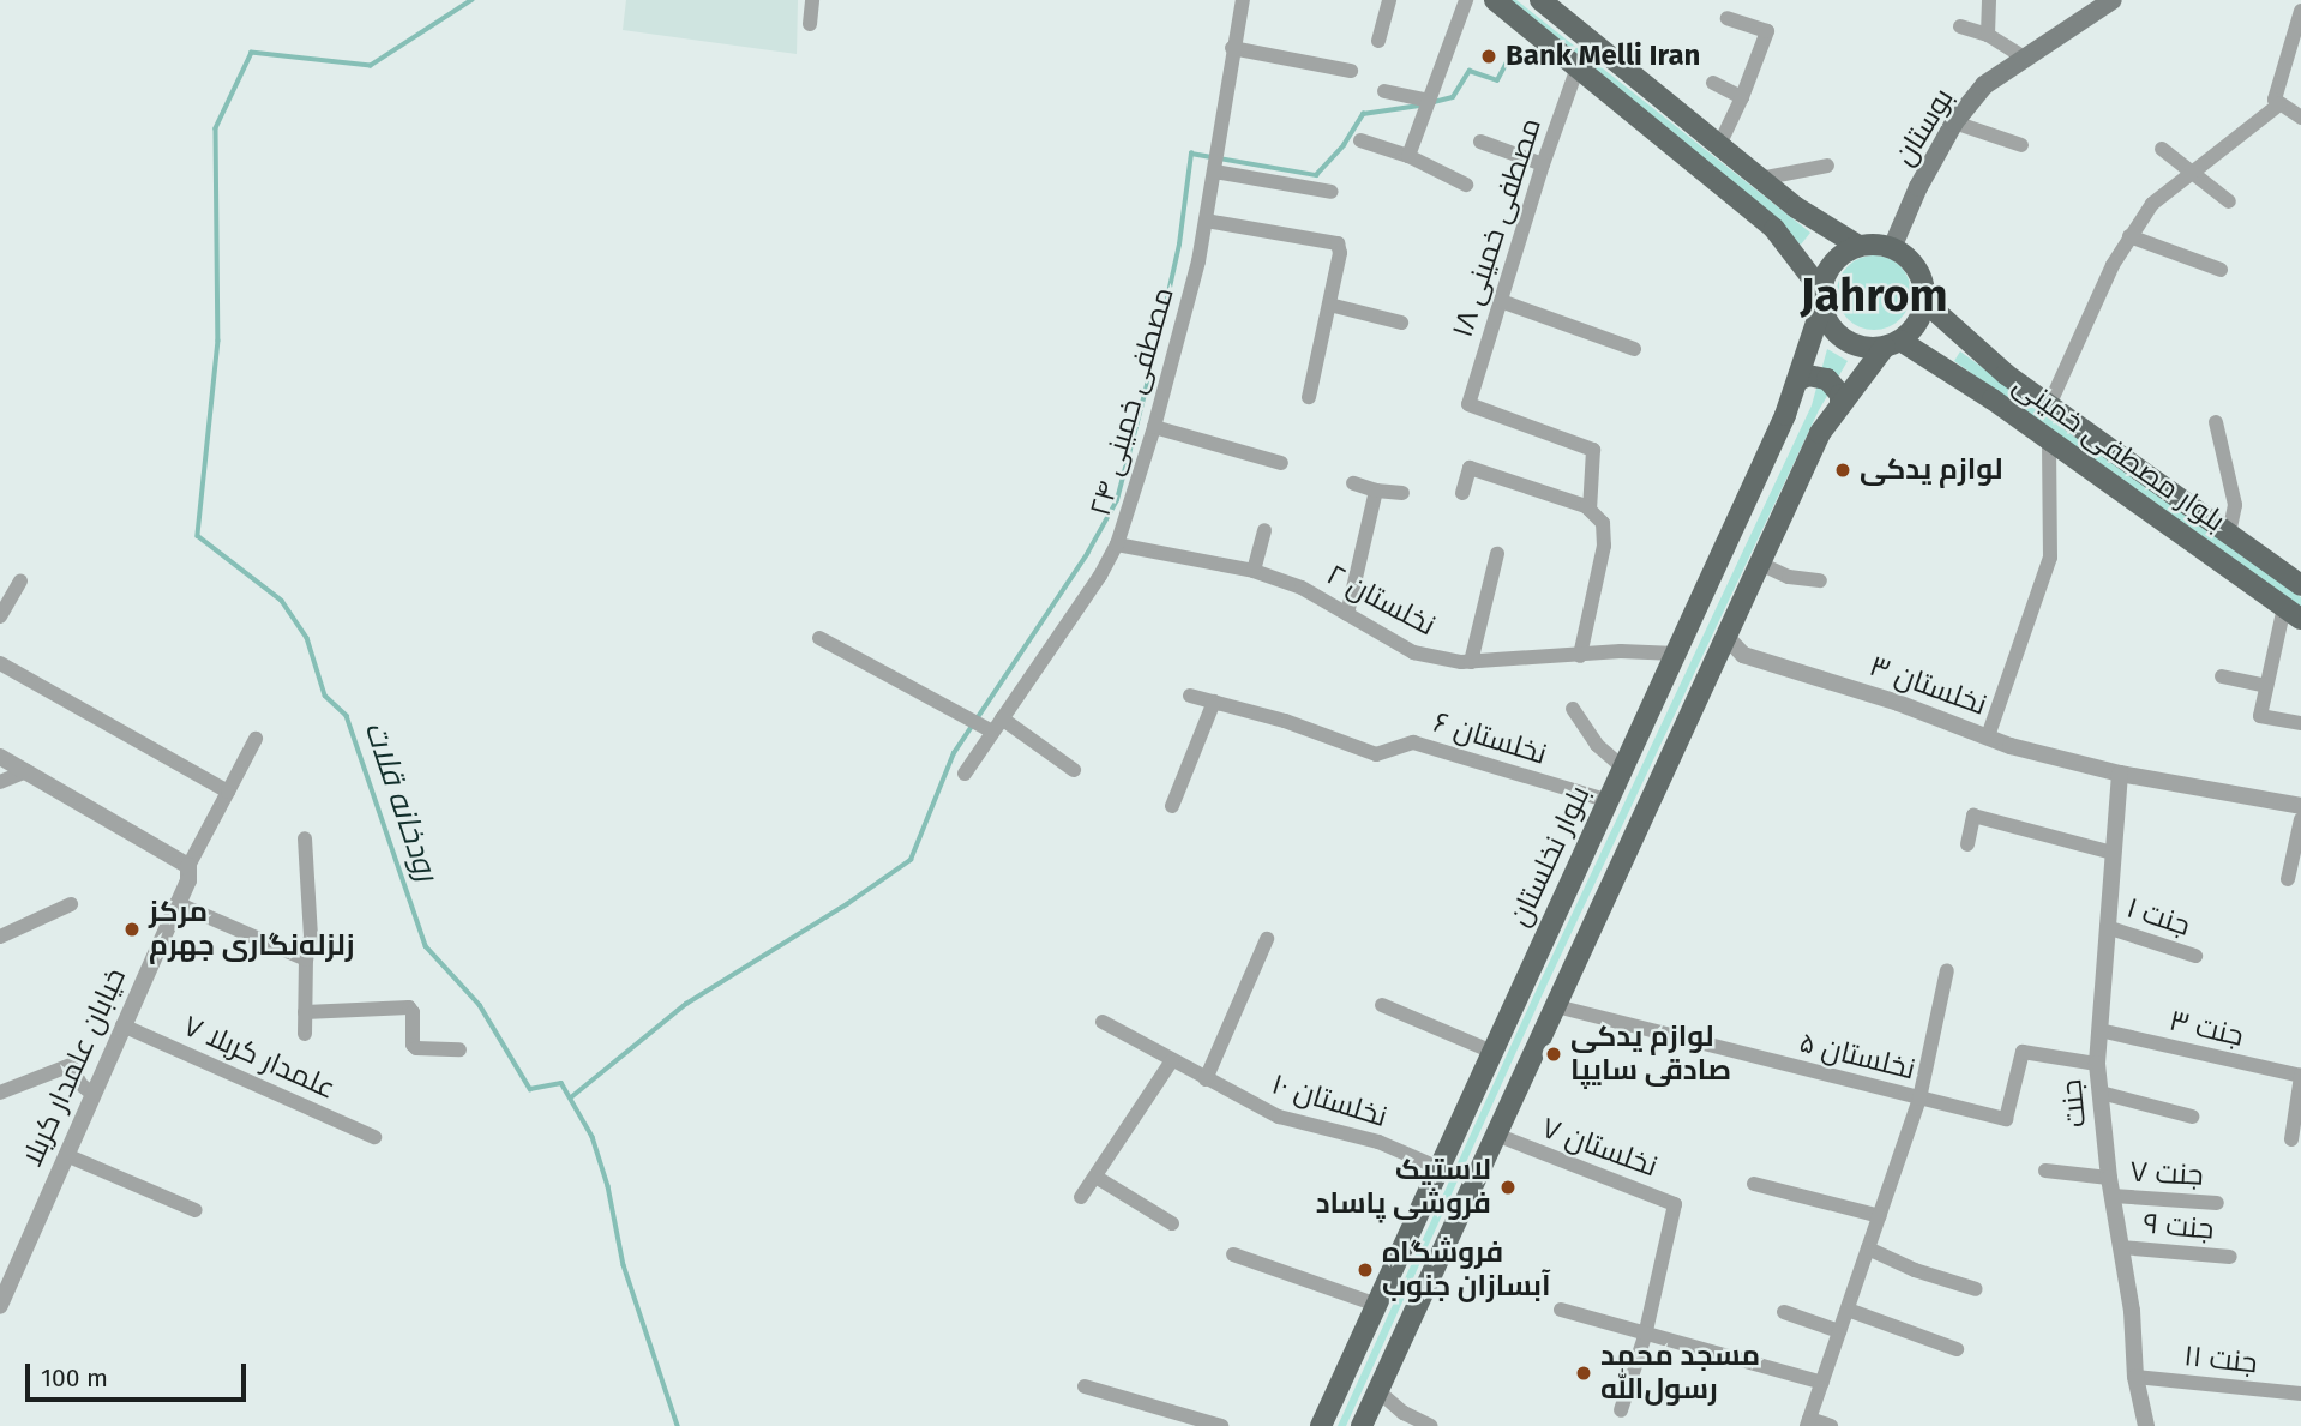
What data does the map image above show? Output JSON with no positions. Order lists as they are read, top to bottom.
{
  "streets": {
    "main road": ["بوستان", "بلوار مصطفی خمینی", "بلوار نخلستان"],
    "street": [
      "مصطفی خمینی ۱۸",
      "مصطفی خمینی ۲۴",
      "نخلستان ۲",
      "نخلستان ۳",
      "نخلستان ۶",
      "جنت ۱",
      "جنت ۳",
      "نخلستان ۵",
      "علمدار کربلا ۷",
      "خیابان علمدار کربلا",
      "نخلستان ۱۰",
      "جنت",
      "نخلستان ۷",
      "جنت ۷",
      "جنت ۹",
      "جنت ۱۱"
    ]
  },
  "crossings": [
    ["بوستان", "بلوار مصطفی خمینی"],
    ["بوستان", "بلوار نخلستان"],
    ["مصطفی خمینی ۲۴", "نخلستان ۲"],
    ["بلوار مصطفی خمینی", "بلوار نخلستان"],
    ["نخلستان ۲", "بلوار نخلستان"],
    ["نخلستان ۳", "جنت"],
    ["نخلستان ۶", "بلوار نخلستان"],
    ["بلوار نخلستان", "نخلستان ۱۰"],
    ["جنت ۱", "جنت"],
    ["جنت ۳", "جنت"],
    ["نخلستان ۵", "جنت"],
    ["علمدار کربلا ۷", "خیابان علمدار کربلا"],
    ["جنت", "جنت ۷"],
    ["جنت", "جنت ۹"],
    ["جنت", "جنت ۱۱"]
  ],
  "districts": ["Jahrom"],
  "water": ["رودخانه قلات"],
  "places": [
    "Bank Melli Iran",
    "لوازم یدکی",
    "مرکز زلزله‌نگاری جهرم",
    "لوازم یدکی صادقی سایپا",
    "لاستیک فروشی پاساد",
    "فروشگاه آبسازان جنوب",
    "مسجد محمد رسول‌الله"
  ],
  "scale_bar": "100 m"
}
